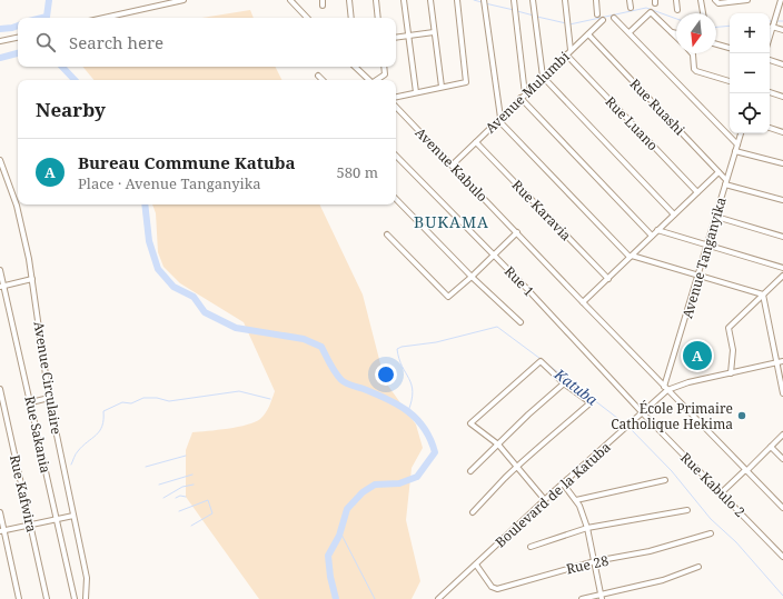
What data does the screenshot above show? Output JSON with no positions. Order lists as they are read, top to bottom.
{
  "streets": {
    "street": [
      "Avenue Mulumbi",
      "Rue Ruashi",
      "Rue Luano",
      "Avenue Kabulo",
      "Rue Karavia",
      "Avenue Tanganyika",
      "Rue 1",
      "Avenue Circulaire",
      "Rue Sakania",
      "Rue Kabulo 2",
      "Rue Kafwira",
      "Boulevard de la Katuba",
      "Rue 28"
    ]
  },
  "crossings": [
    ["Avenue Mulumbi", "Rue Ruashi"],
    ["Avenue Mulumbi", "Rue Luano"],
    ["Avenue Mulumbi", "Avenue Kabulo"],
    ["Avenue Mulumbi", "Rue Karavia"],
    ["Rue Ruashi", "Avenue Tanganyika"],
    ["Avenue Kabulo", "Avenue Tanganyika"],
    ["Avenue Kabulo", "Boulevard de la Katuba"],
    ["Avenue Tanganyika", "Boulevard de la Katuba"],
    ["Rue 1", "Rue Kabulo 2"],
    ["Rue 1", "Boulevard de la Katuba"],
    ["Rue Kabulo 2", "Boulevard de la Katuba"],
    ["Boulevard de la Katuba", "Rue 28"]
  ],
  "districts": ["BUKAMA"],
  "water": ["Katuba"],
  "places": ["École Primaire Catholique Hekima"],
  "north": "bottom",
  "page": {
    "map_buttons": ["+", "−"],
    "search": "Search here",
    "heading": "Nearby",
    "list": [
      {
        "mark": "A",
        "name": "Bureau Commune Katuba",
        "note": "Place · Avenue Tanganyika",
        "value": "580 m"
      }
    ],
    "pins": "A"
  }
}
